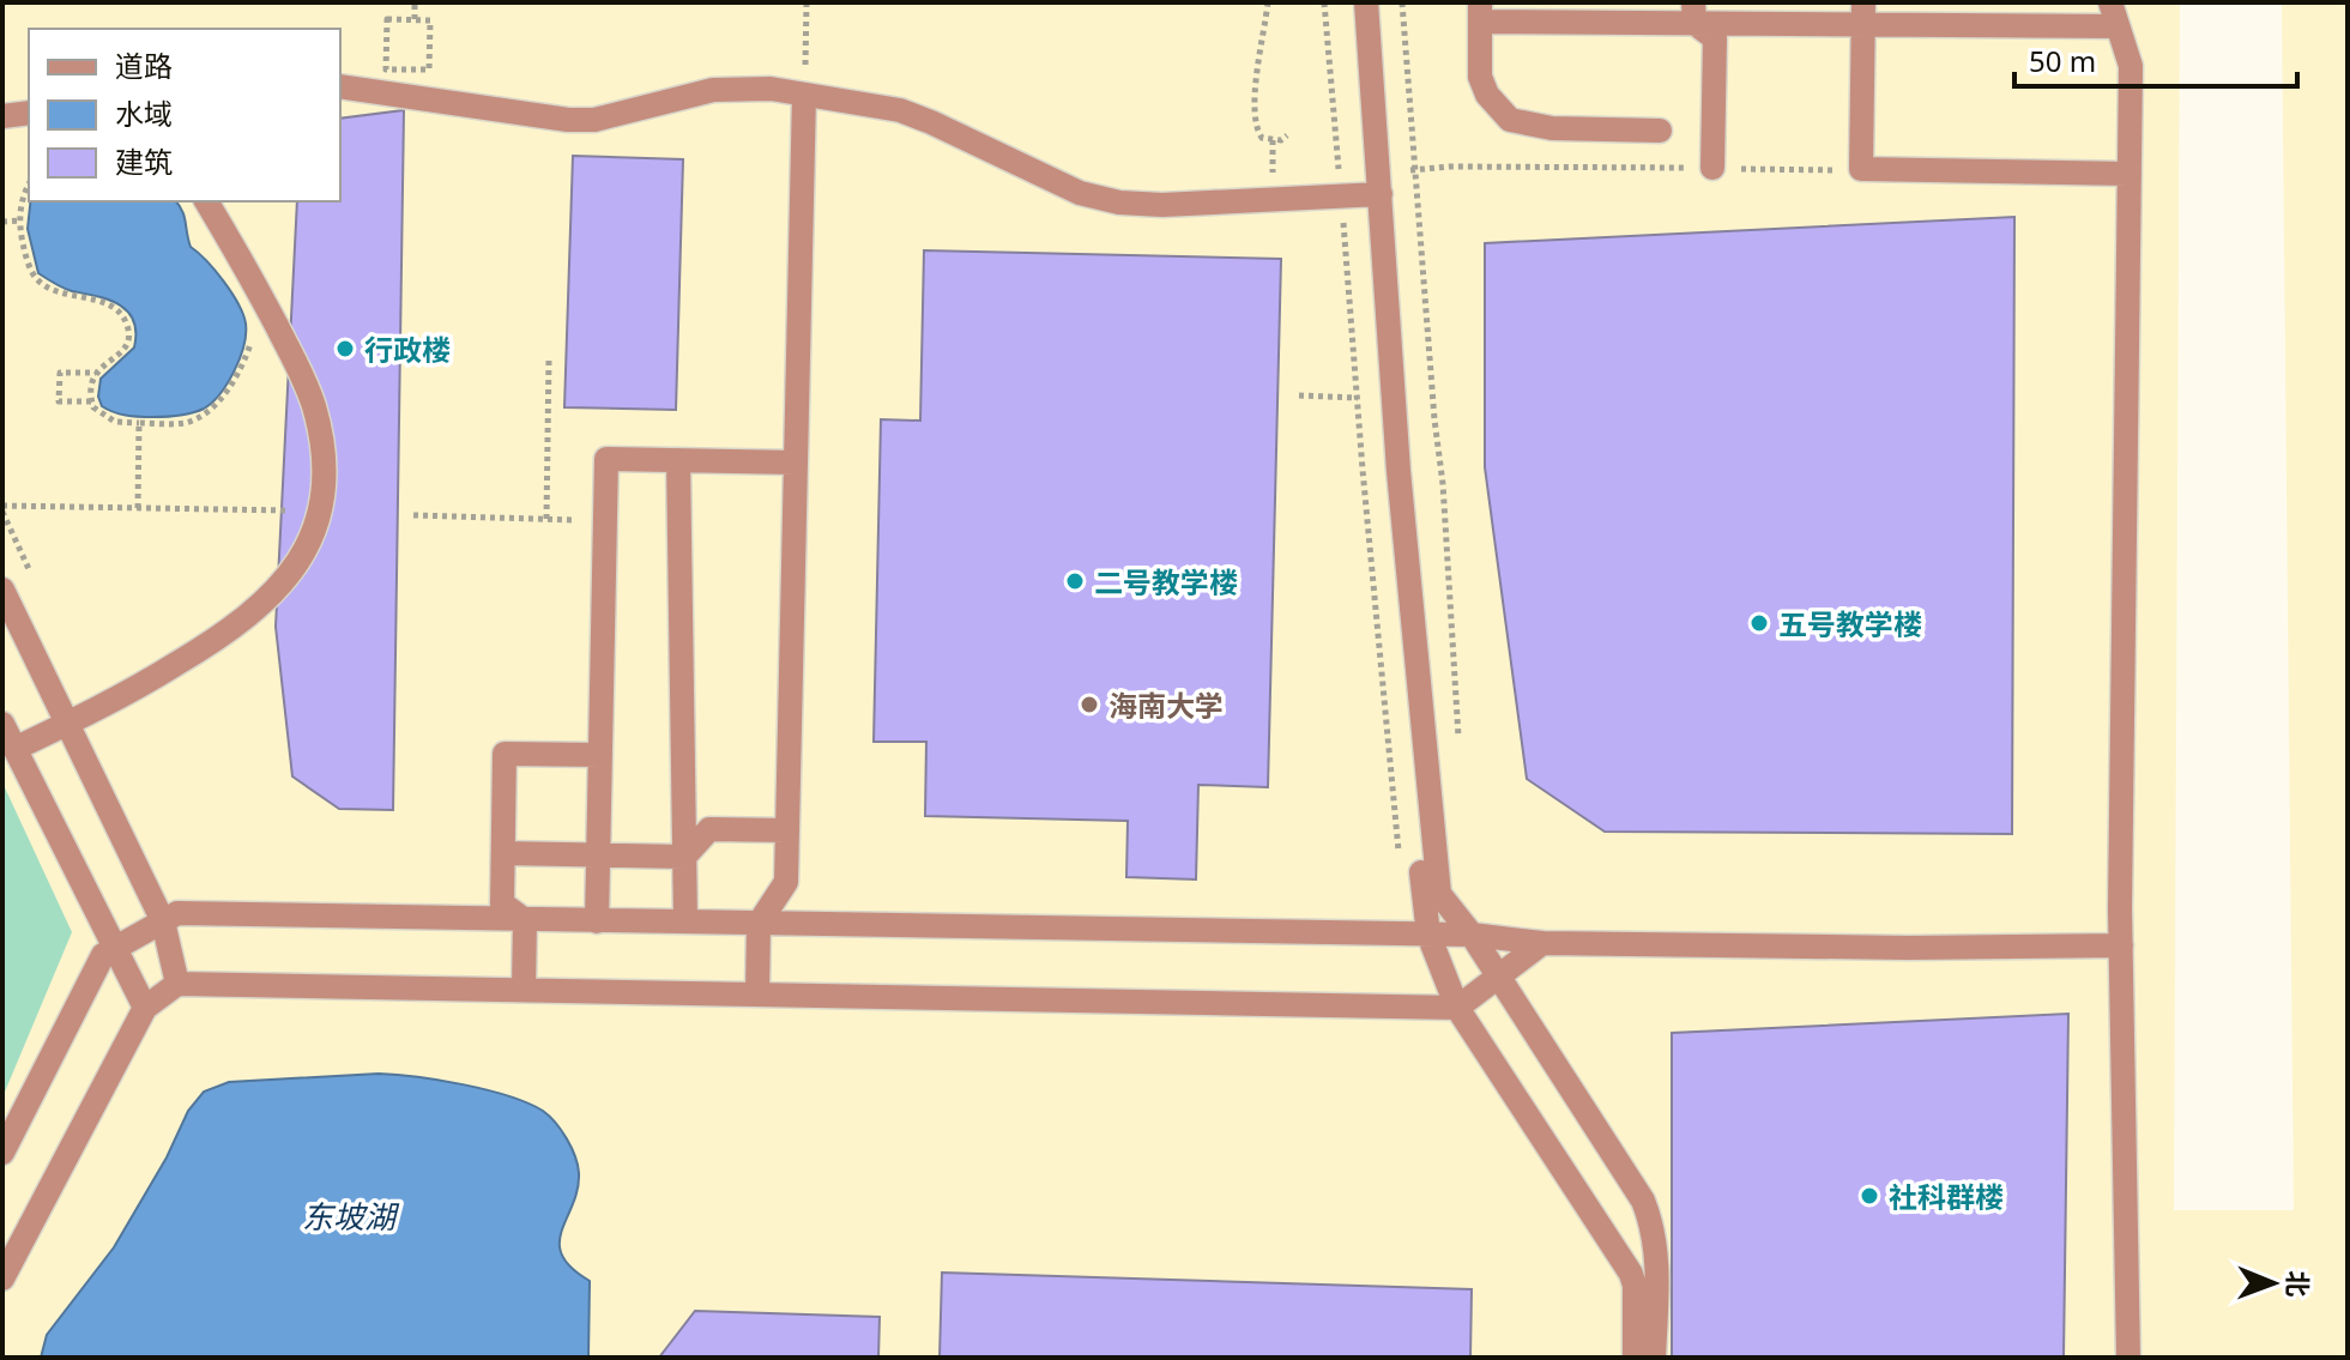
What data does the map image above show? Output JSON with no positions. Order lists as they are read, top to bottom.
{
  "water": ["东坡湖"],
  "places": [
    "行政楼",
    "二号教学楼",
    "五号教学楼",
    "海南大学",
    "社科群楼"
  ],
  "legend": ["道路", "水域", "建筑"],
  "scale_bar": "50 m",
  "north": "right"
}
